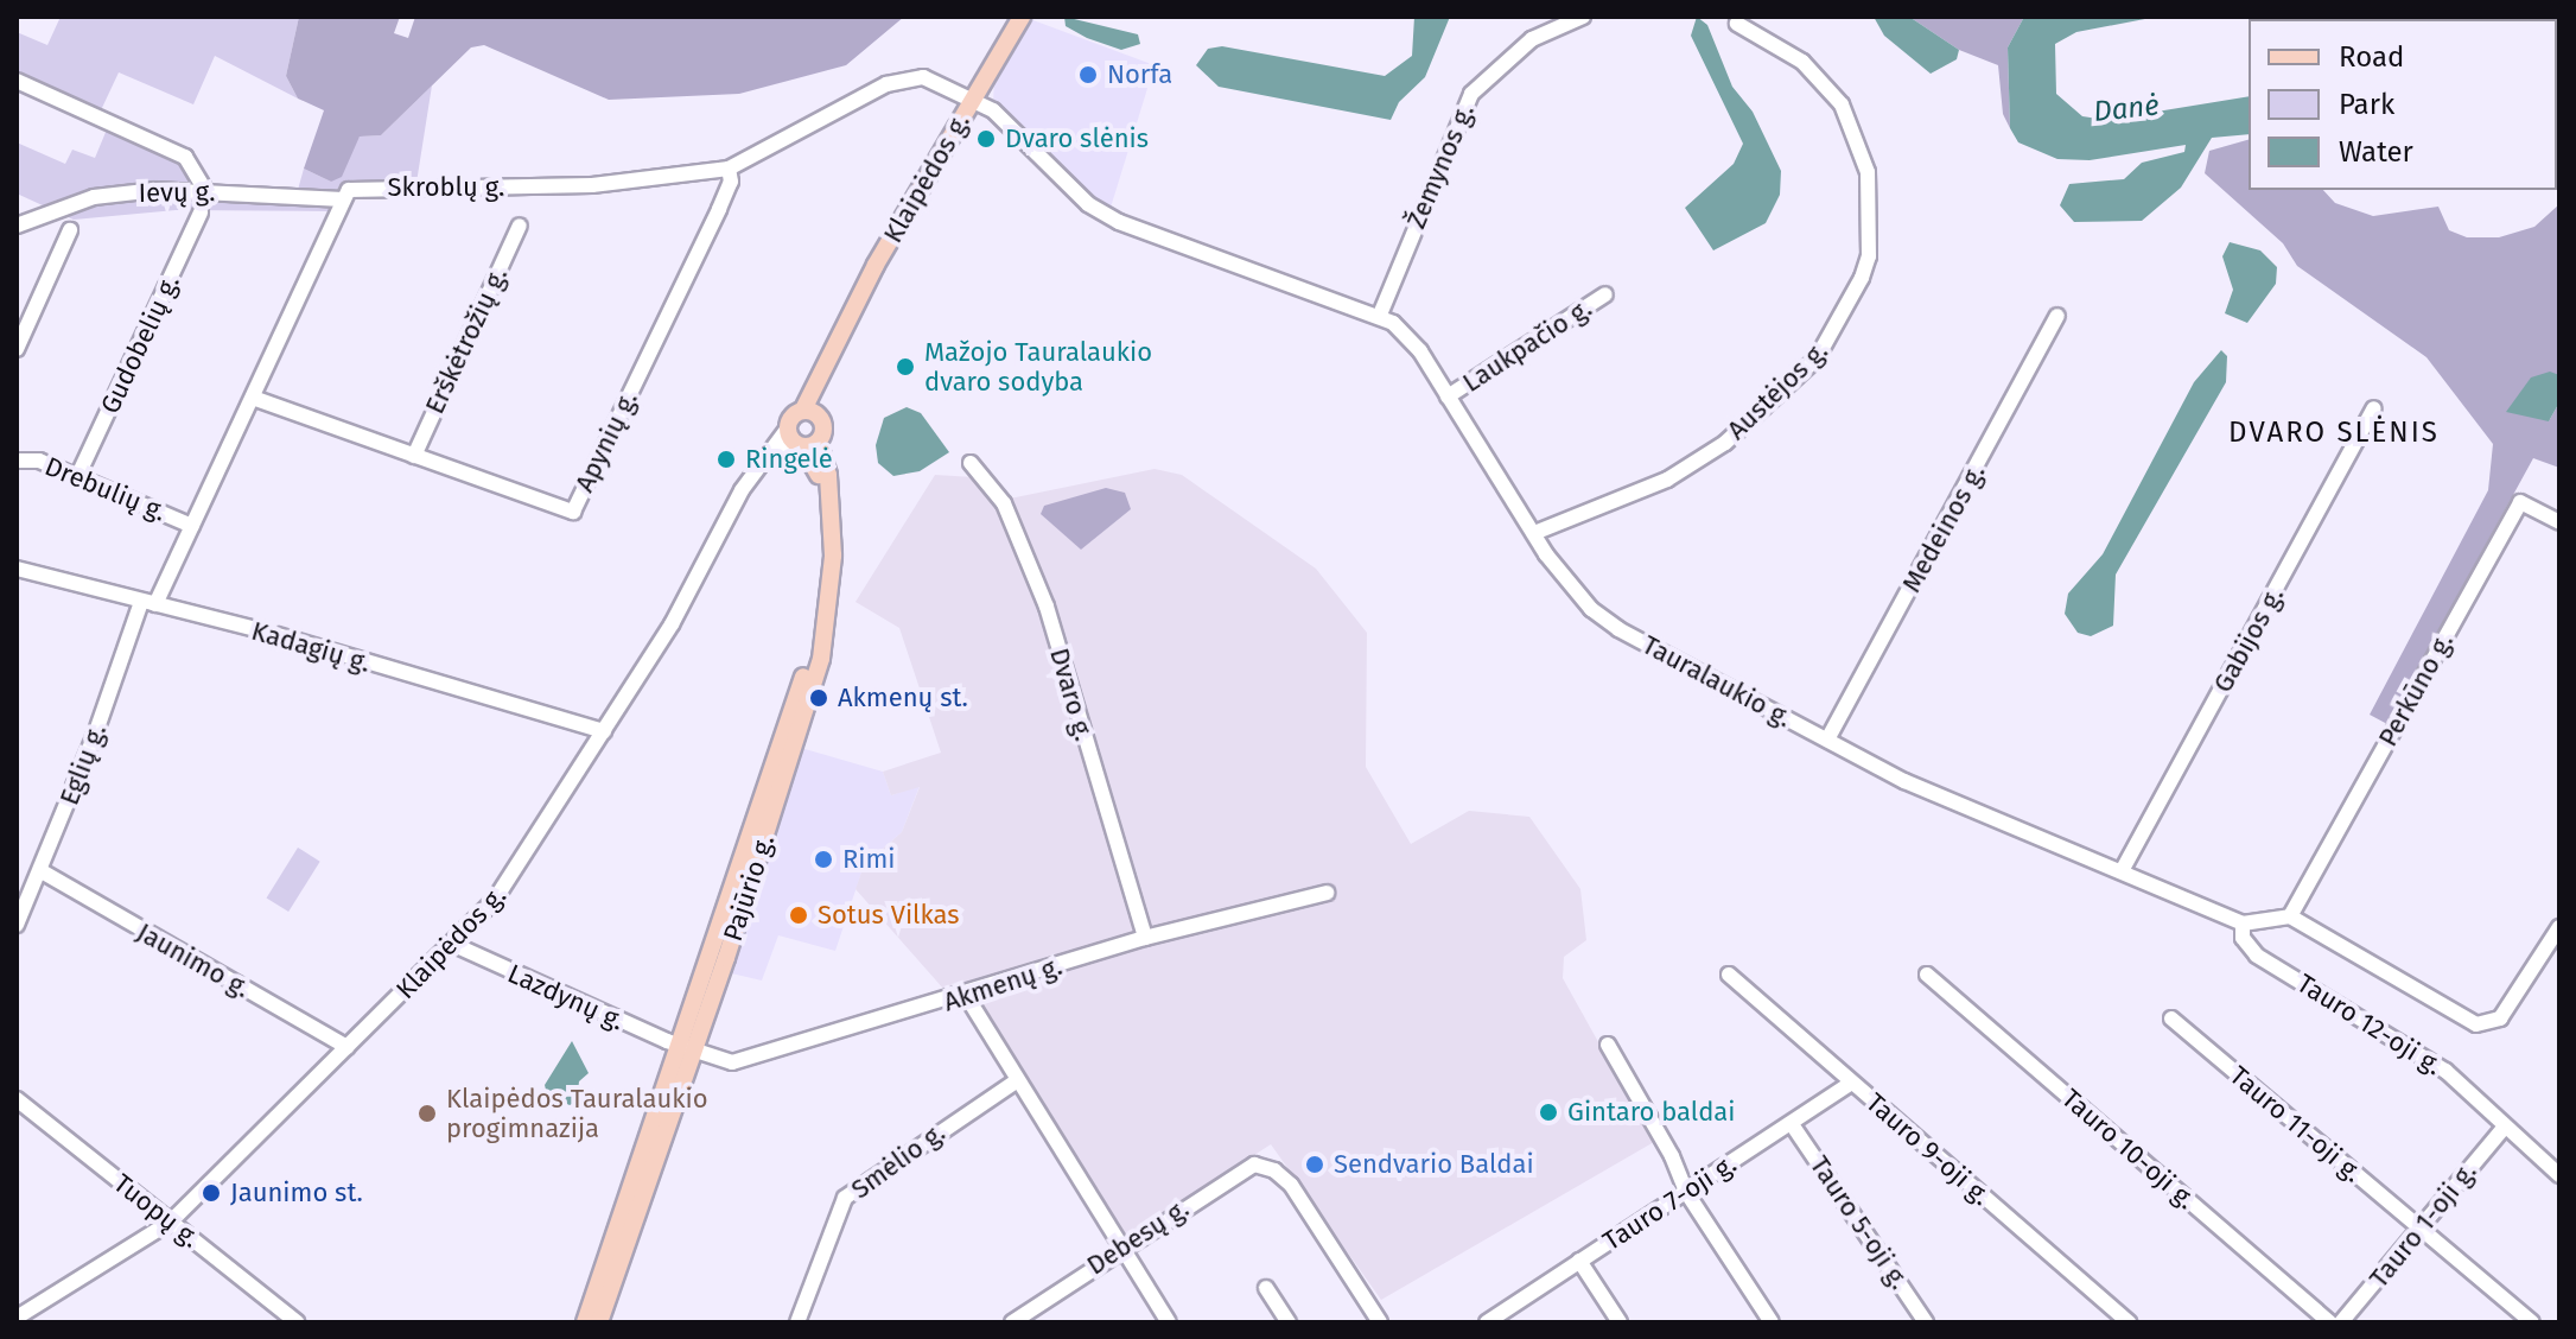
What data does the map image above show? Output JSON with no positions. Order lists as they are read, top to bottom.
{
  "streets": {
    "main road": ["Klaipėdos g.", "Pajūrio g."],
    "street": [
      "Žemynos g.",
      "Skroblų g.",
      "Ievų g.",
      "Erškėtrožių g.",
      "Gudobelių g.",
      "Laukpačio g.",
      "Austėjos g.",
      "Apynių g.",
      "Drebulių g.",
      "Medeinos g.",
      "Gabijos g.",
      "Kadagių g.",
      "Tauralaukio g.",
      "Perkūno g.",
      "Dvaro g.",
      "Eglių g.",
      "Jaunimo g.",
      "Akmenų g.",
      "Lazdynų g.",
      "Tauro 12-oji g.",
      "Tauro 11-oji g.",
      "Tauro 9-oji g.",
      "Tauro 10-oji g.",
      "Smėlio g.",
      "Tauro 7-oji g.",
      "Tuopų g.",
      "Tauro 5-oji g.",
      "Tauro 1-oji g.",
      "Debesų g."
    ]
  },
  "crossings": [
    ["Žemynos g.", "Tauralaukio g."],
    ["Klaipėdos g.", "Skroblų g."],
    ["Klaipėdos g.", "Kadagių g."],
    ["Klaipėdos g.", "Tauralaukio g."],
    ["Klaipėdos g.", "Pajūrio g."],
    ["Klaipėdos g.", "Jaunimo g."],
    ["Klaipėdos g.", "Lazdynų g."],
    ["Klaipėdos g.", "Tuopų g."],
    ["Skroblų g.", "Ievų g."],
    ["Skroblų g.", "Apynių g."],
    ["Skroblų g.", "Tauralaukio g."],
    ["Erškėtrožių g.", "Apynių g."],
    ["Gudobelių g.", "Drebulių g."],
    ["Laukpačio g.", "Tauralaukio g."],
    ["Austėjos g.", "Tauralaukio g."],
    ["Medeinos g.", "Tauralaukio g."],
    ["Gabijos g.", "Tauralaukio g."],
    ["Kadagių g.", "Eglių g."],
    ["Tauralaukio g.", "Tauro 12-oji g."],
    ["Dvaro g.", "Akmenų g."],
    ["Eglių g.", "Jaunimo g."],
    ["Pajūrio g.", "Akmenų g."],
    ["Pajūrio g.", "Lazdynų g."],
    ["Akmenų g.", "Lazdynų g."],
    ["Tauro 12-oji g.", "Tauro 1-oji g."],
    ["Tauro 11-oji g.", "Tauro 1-oji g."],
    ["Tauro 9-oji g.", "Tauro 7-oji g."],
    ["Tauro 7-oji g.", "Tauro 5-oji g."]
  ],
  "districts": ["DVARO SLĖNIS"],
  "water": ["Danė"],
  "places": [
    "Norfa",
    "Dvaro slėnis",
    "Mažojo Tauralaukio dvaro sodyba",
    "Ringelė",
    "Akmenų st.",
    "Rimi",
    "Sotus Vilkas",
    "Gintaro baldai",
    "Klaipėdos Tauralaukio progimnazija",
    "Sendvario Baldai",
    "Jaunimo st."
  ],
  "legend": ["Road", "Park", "Water"]
}
